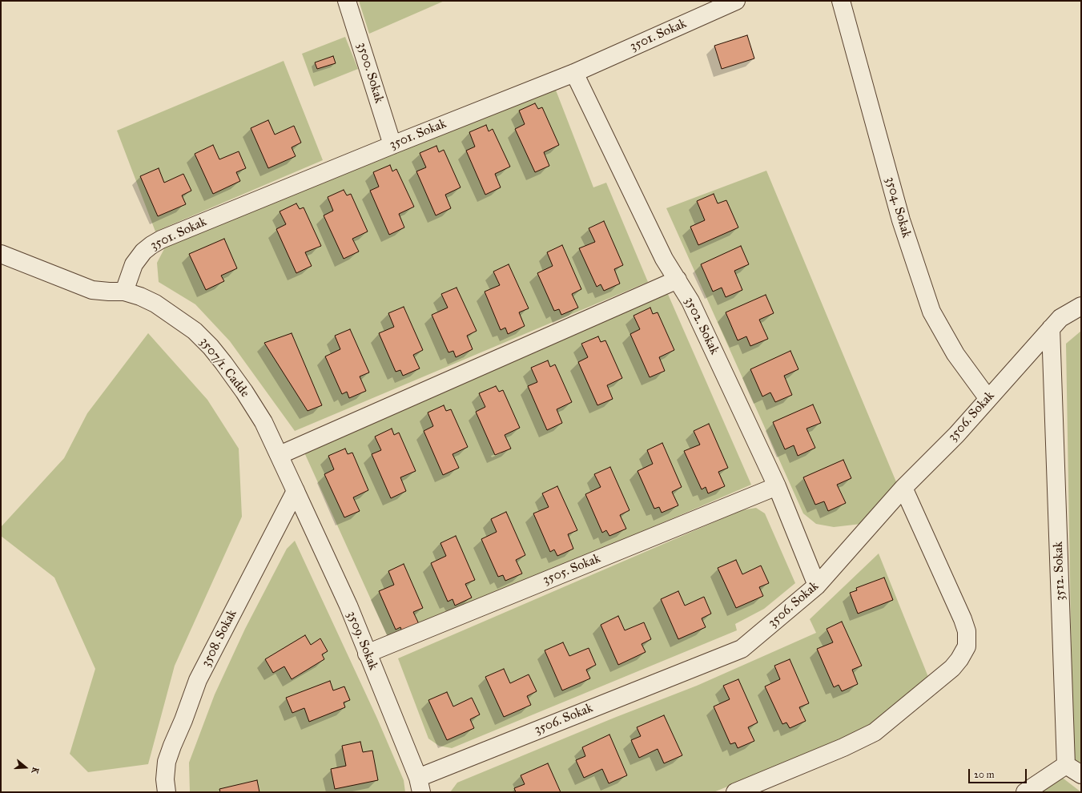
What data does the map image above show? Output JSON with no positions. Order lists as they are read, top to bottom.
{
  "streets": {
    "street": [
      "3501. Sokak",
      "3500. Sokak",
      "3504. Sokak",
      "3502. Sokak",
      "3507/1. Cadde",
      "3506. Sokak",
      "3505. Sokak",
      "3512. Sokak",
      "3508. Sokak",
      "3509. Sokak"
    ]
  },
  "crossings": [
    ["3501. Sokak", "3500. Sokak"],
    ["3501. Sokak", "3502. Sokak"],
    ["3501. Sokak", "3507/1. Cadde"],
    ["3504. Sokak", "3506. Sokak"],
    ["3502. Sokak", "3506. Sokak"],
    ["3502. Sokak", "3505. Sokak"],
    ["3507/1. Cadde", "3508. Sokak"],
    ["3507/1. Cadde", "3509. Sokak"],
    ["3506. Sokak", "3512. Sokak"],
    ["3506. Sokak", "3509. Sokak"],
    ["3505. Sokak", "3509. Sokak"],
    ["3508. Sokak", "3509. Sokak"]
  ],
  "scale_bar": "20 m",
  "north": "right"
}
